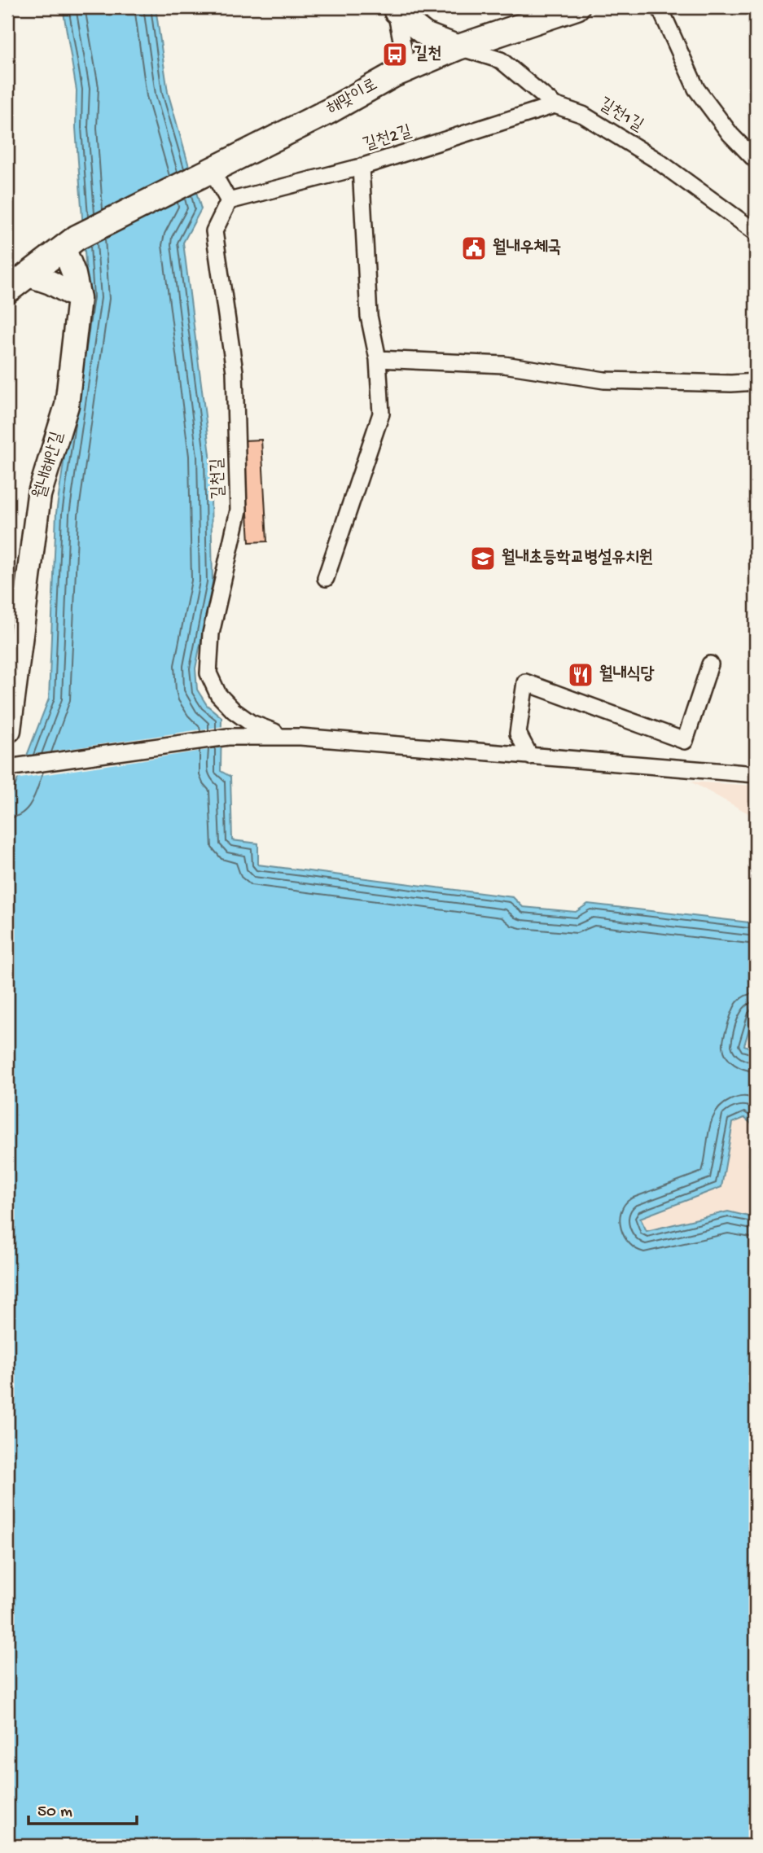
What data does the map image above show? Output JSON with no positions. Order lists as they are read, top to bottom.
{
  "streets": {
    "main road": ["해맞이로"],
    "street": [
      "길천1길",
      "길천2길",
      "월내해안길",
      "길천길"
    ]
  },
  "crossings": [
    ["해맞이로", "길천1길"],
    ["해맞이로", "월내해안길"],
    ["길천1길", "길천2길"],
    ["길천2길", "길천길"]
  ],
  "places": {
    "bus stop": ["길천"],
    "public building": ["월내우체국"],
    "school or university": ["월내초등학교병설유치원"],
    "restaurant": ["월내식당"]
  },
  "scale_bar": "50 m"
}
